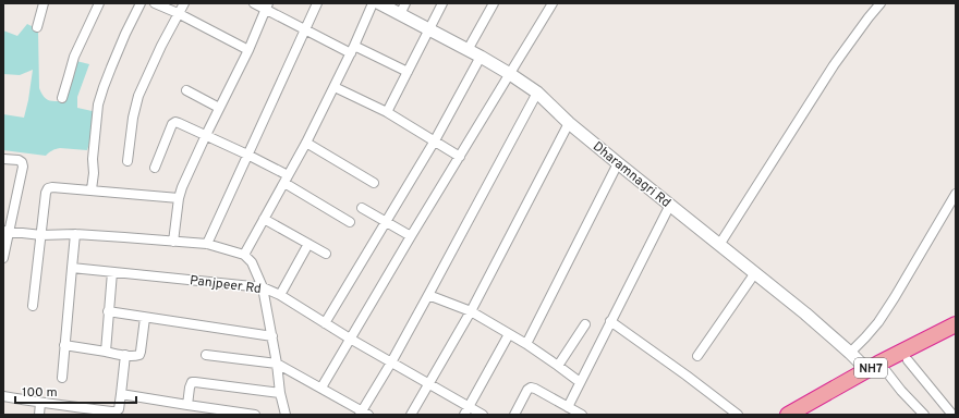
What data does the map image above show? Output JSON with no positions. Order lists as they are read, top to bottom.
{
  "streets": {
    "highway": ["NH7"],
    "street": ["Dharamnagri Rd", "Panjpeer Rd"]
  },
  "crossings": [
    ["Dharamnagri Rd", "NH7"]
  ],
  "scale_bar": "100 m"
}
